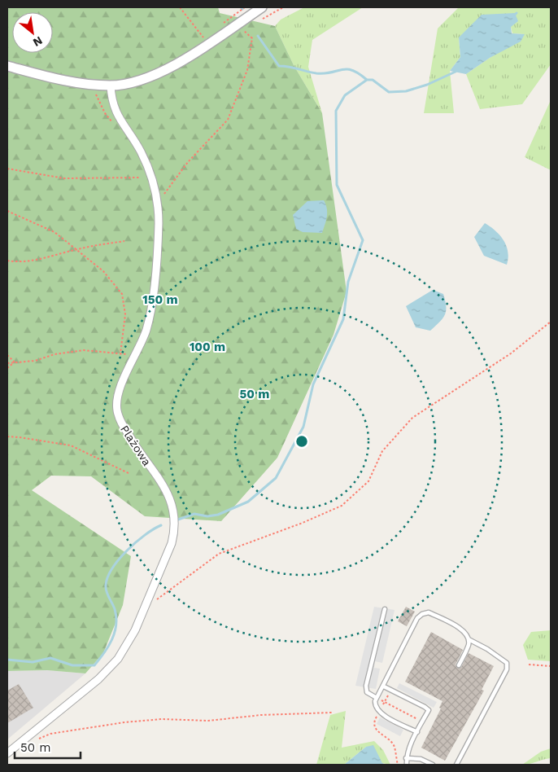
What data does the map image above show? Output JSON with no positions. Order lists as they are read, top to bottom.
{
  "streets": {
    "street": ["Plażowa"]
  },
  "scale_bar": "50 m",
  "north": "bottom right",
  "rings": ["150 m", "100 m", "50 m"]
}
